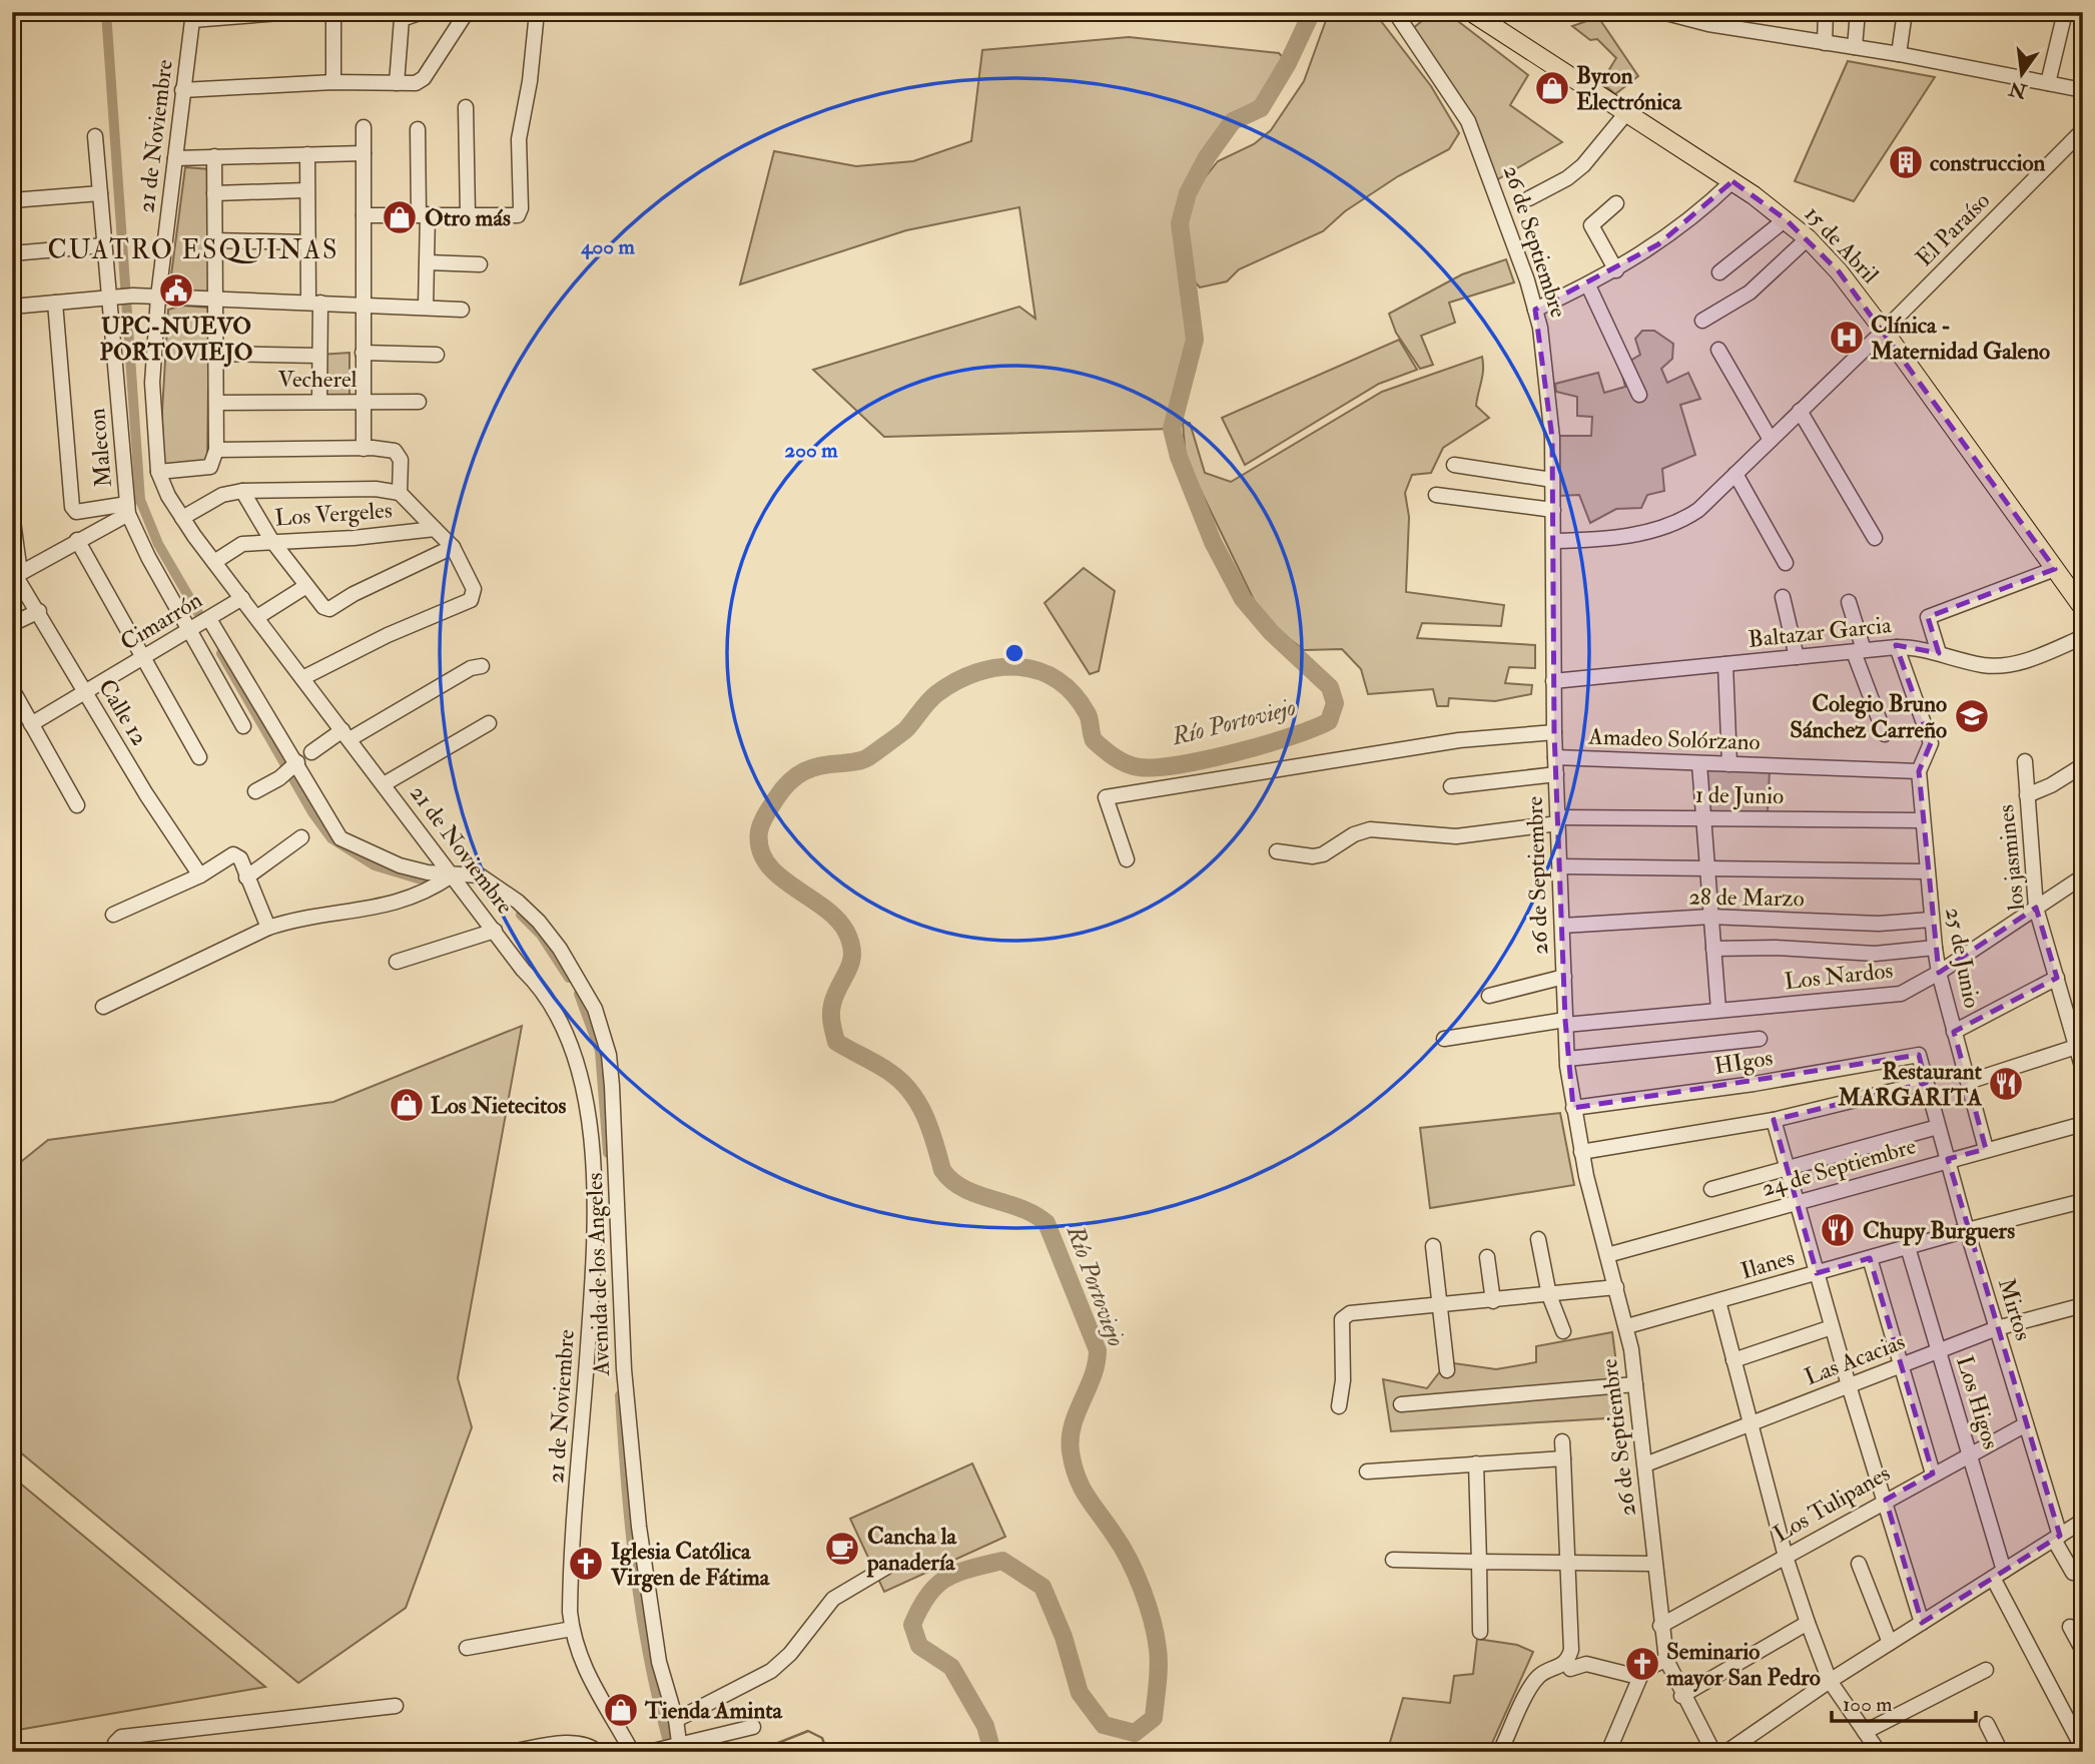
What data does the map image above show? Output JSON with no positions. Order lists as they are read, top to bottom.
{
  "streets": {
    "main road": ["15 de Abril"],
    "street": [
      "21 de Noviembre",
      "El Paraíso",
      "26 de Septiembre",
      "Vecherel",
      "Malecon",
      "Los Vergeles",
      "Cimarrón",
      "Baltazar Garcia",
      "Calle 12",
      "Amadeo Solórzano",
      "1 de Junio",
      "los jasmines",
      "28 de Marzo",
      "25 de Junio",
      "Los Nardos",
      "HIgos",
      "24 de Septiembre",
      "Ilanes",
      "Avenida de los Angeles",
      "Mirtos",
      "Las Acacias",
      "Los Higos",
      "Los Tulipanes"
    ]
  },
  "crossings": [
    ["21 de Noviembre", "Los Vergeles"],
    ["21 de Noviembre", "Cimarrón"],
    ["21 de Noviembre", "Avenida de los Angeles"],
    ["El Paraíso", "26 de Septiembre"],
    ["El Paraíso", "15 de Abril"],
    ["26 de Septiembre", "Baltazar Garcia"],
    ["26 de Septiembre", "Amadeo Solórzano"],
    ["26 de Septiembre", "1 de Junio"],
    ["26 de Septiembre", "28 de Marzo"],
    ["26 de Septiembre", "Los Nardos"],
    ["26 de Septiembre", "HIgos"],
    ["26 de Septiembre", "24 de Septiembre"],
    ["26 de Septiembre", "Ilanes"],
    ["26 de Septiembre", "Las Acacias"],
    ["26 de Septiembre", "Los Tulipanes"],
    ["Malecon", "Cimarrón"],
    ["Malecon", "Avenida de los Angeles"],
    ["Cimarrón", "Calle 12"],
    ["Cimarrón", "Avenida de los Angeles"],
    ["Amadeo Solórzano", "25 de Junio"],
    ["1 de Junio", "25 de Junio"],
    ["los jasmines", "Los Nardos"],
    ["28 de Marzo", "25 de Junio"],
    ["25 de Junio", "Los Nardos"],
    ["25 de Junio", "24 de Septiembre"],
    ["HIgos", "Mirtos"],
    ["24 de Septiembre", "Mirtos"],
    ["Ilanes", "Mirtos"],
    ["Ilanes", "Los Higos"],
    ["Mirtos", "Las Acacias"],
    ["Mirtos", "Los Tulipanes"],
    ["Las Acacias", "Los Higos"],
    ["Los Higos", "Los Tulipanes"]
  ],
  "districts": ["CUATRO ESQUINAS"],
  "water": ["Río Portoviejo"],
  "places": {
    "shop": [
      "Byron Electrónica",
      "Otro más",
      "Los Nietecitos",
      "Tienda Aminta"
    ],
    "building": ["construccion"],
    "public building": ["UPC-NUEVO PORTOVIEJO"],
    "hospital": ["Clínica - Maternidad Galeno"],
    "school or university": ["Colegio Bruno Sánchez Carreño"],
    "restaurant": ["Restaurant MARGARITA", "Chupy Burguers"],
    "cafe": ["Cancha la panadería"],
    "church": ["Iglesia Católica Virgen de Fátima", "Seminario mayor San Pedro"]
  },
  "scale_bar": "100 m",
  "north": "bottom",
  "rings": ["400 m", "200 m"]
}
